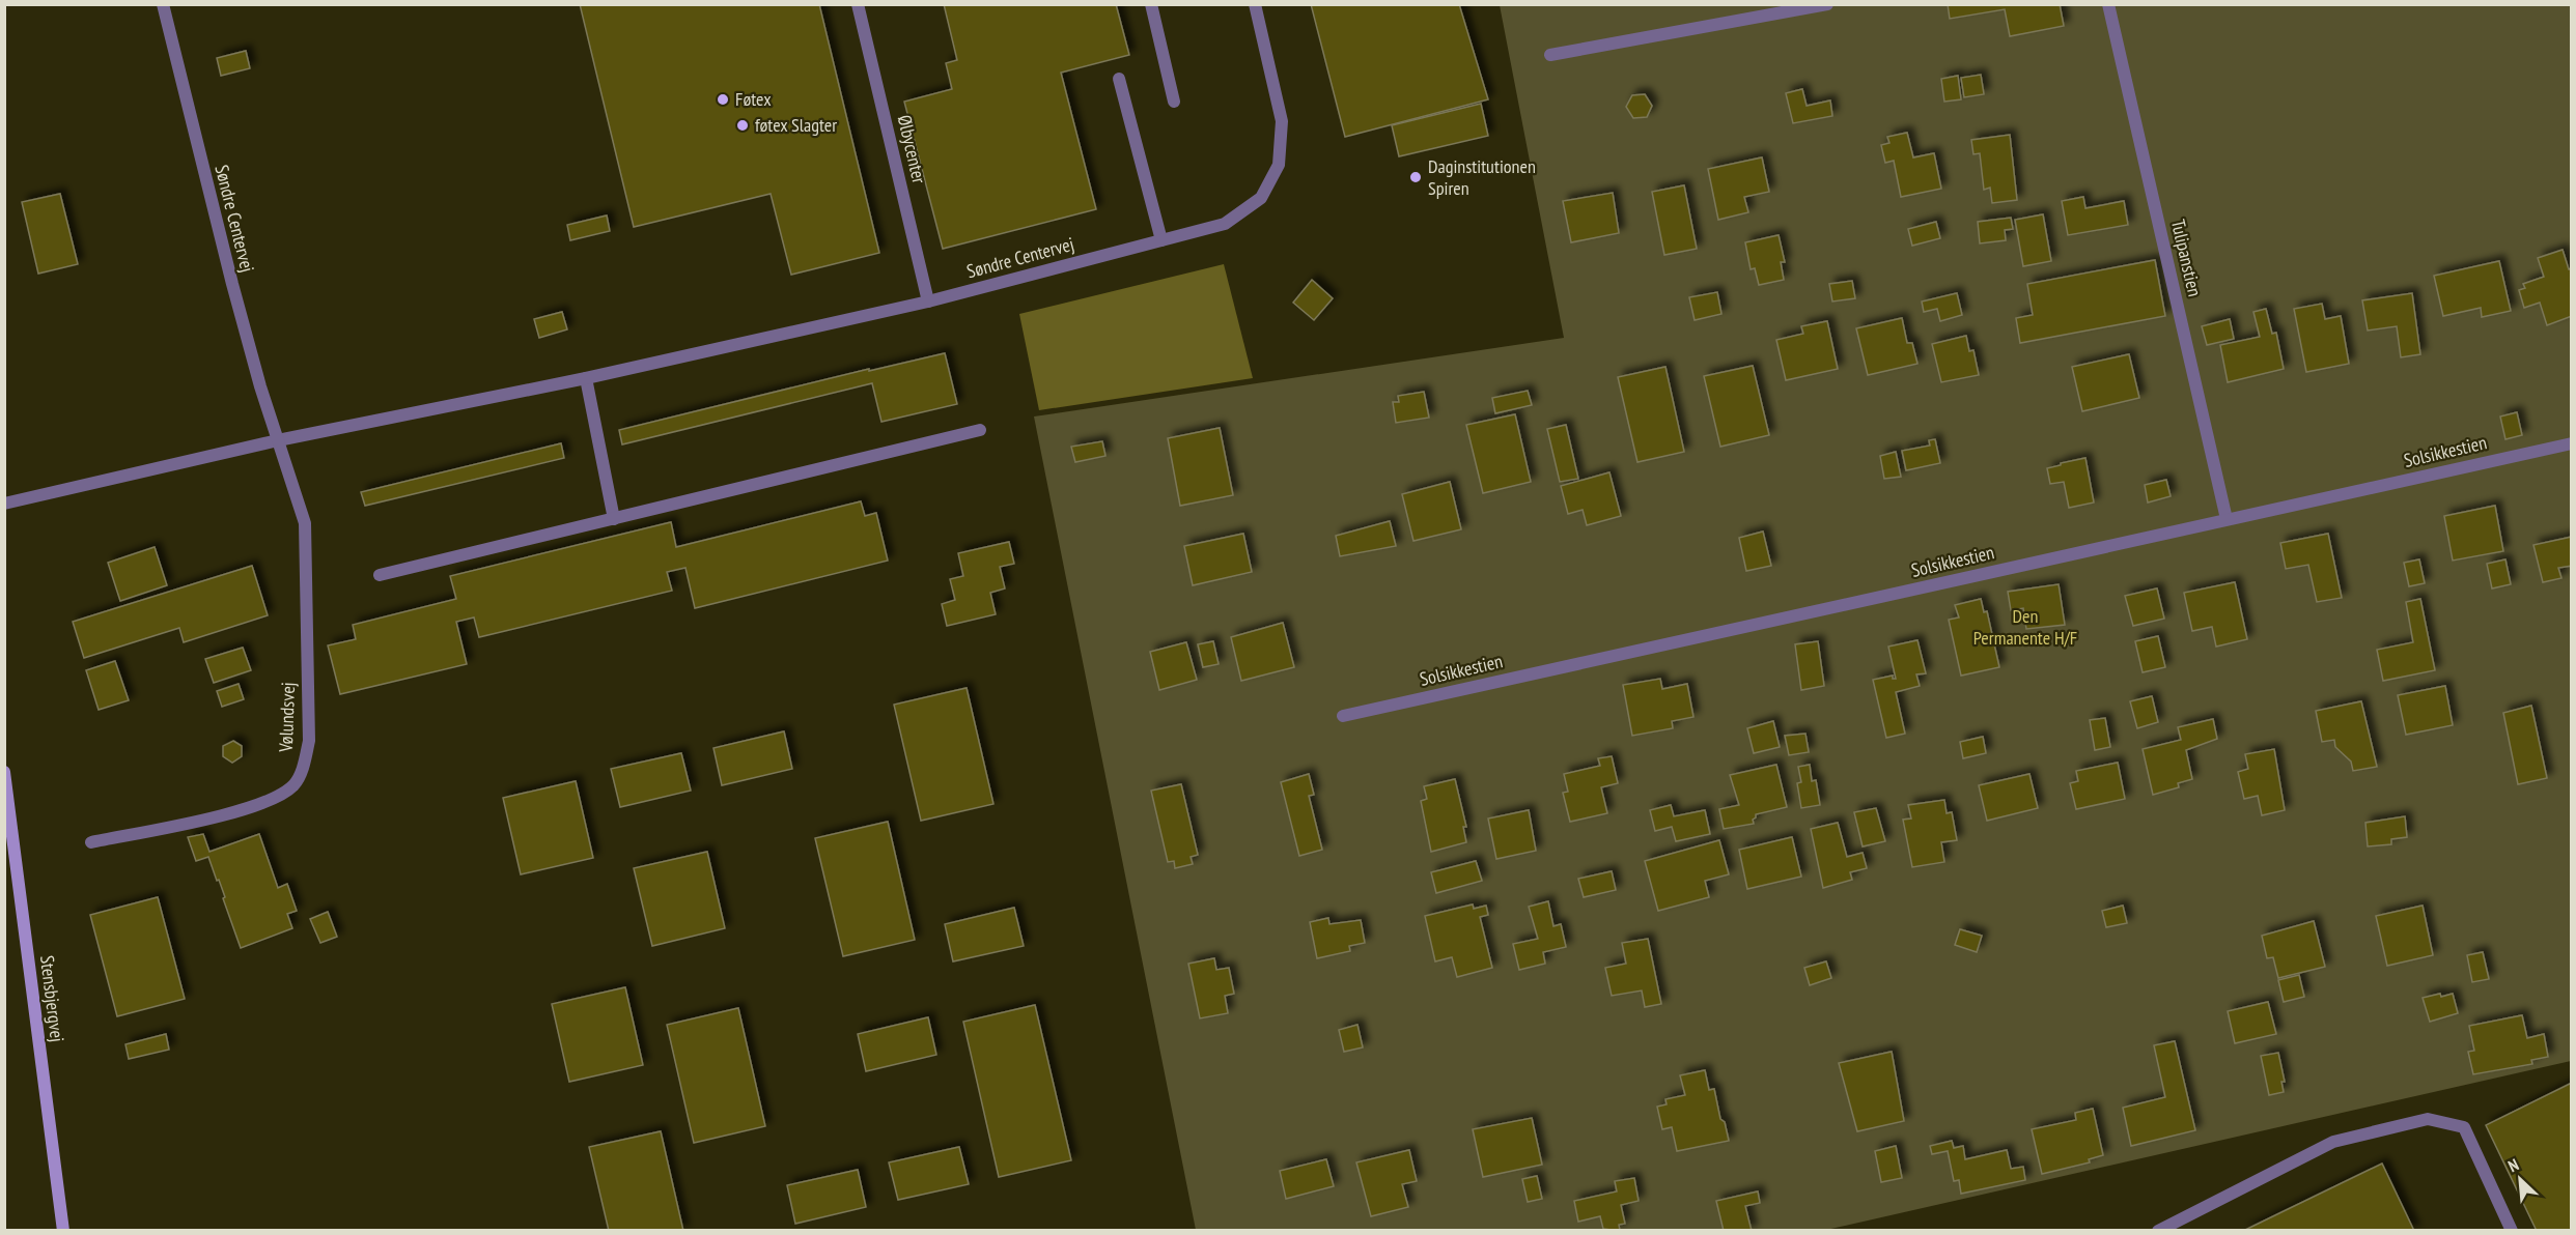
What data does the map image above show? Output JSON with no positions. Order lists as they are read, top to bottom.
{
  "streets": {
    "street": [
      "Ølbycenter",
      "Søndre Centervej",
      "Tulipanstien",
      "Solsikkestien",
      "Vølundsvej",
      "Stensbjergvej"
    ]
  },
  "crossings": [
    ["Ølbycenter", "Søndre Centervej"],
    ["Søndre Centervej", "Vølundsvej"],
    ["Tulipanstien", "Solsikkestien"]
  ],
  "parks": ["Den Permanente H/F"],
  "places": ["Føtex", "føtex Slagter", "Daginstitutionen Spiren"],
  "north": "top left"
}
